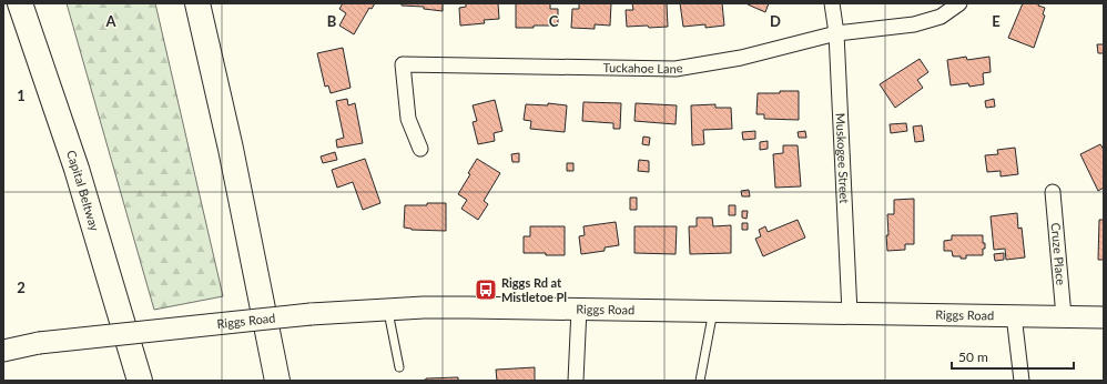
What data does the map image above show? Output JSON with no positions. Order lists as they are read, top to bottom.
{
  "streets": {
    "highway": ["Capital Beltway"],
    "main road": ["Riggs Road"],
    "street": ["Tuckahoe Lane", "Muskogee Street", "Cruze Place"]
  },
  "crossings": [
    ["Tuckahoe Lane", "Muskogee Street"],
    ["Muskogee Street", "Riggs Road"],
    ["Cruze Place", "Riggs Road"]
  ],
  "places": {
    "bus stop": ["Riggs Rd at Mistletoe Pl"]
  },
  "scale_bar": "50 m",
  "grid": {
    "columns": [
      "A",
      "B",
      "C",
      "D",
      "E"
    ],
    "rows": ["1", "2"]
  }
}
